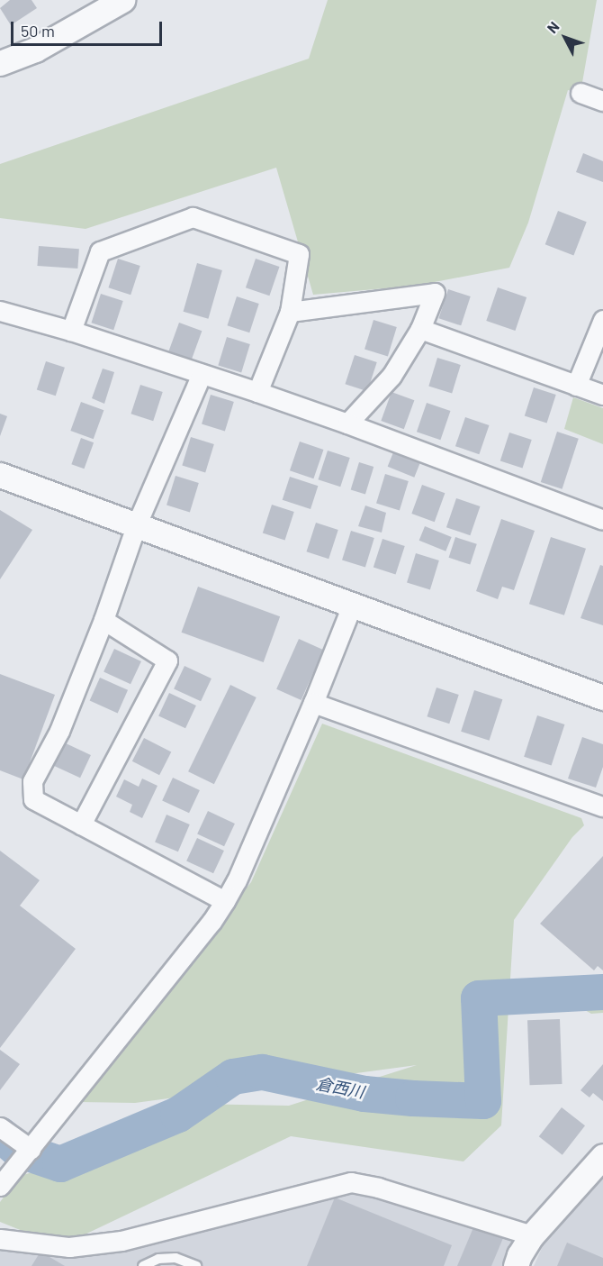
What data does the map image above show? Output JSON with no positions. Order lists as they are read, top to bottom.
{
  "water": ["倉西川"],
  "scale_bar": "50 m",
  "north": "top left"
}
